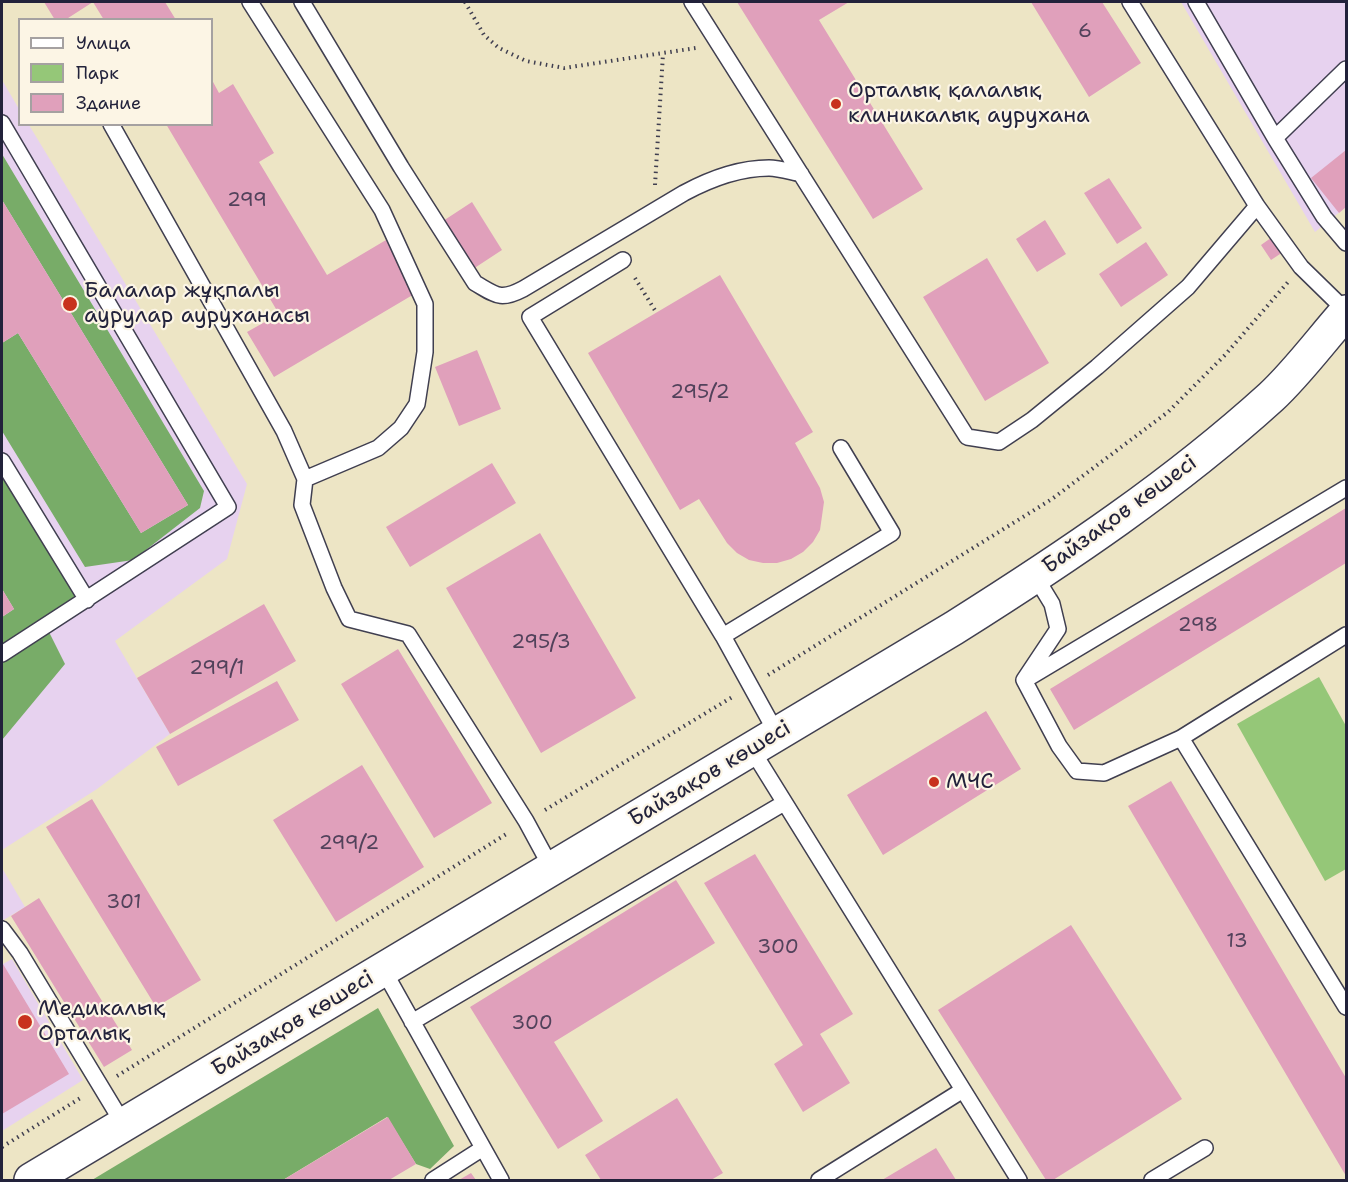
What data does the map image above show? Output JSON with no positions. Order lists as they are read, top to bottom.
{
  "streets": {
    "street": ["Байзақов көшесі"]
  },
  "places": [
    "Орталық қалалық клиникалық аурухана",
    "Балалар жұқпалы аурулар ауруханасы",
    "МЧС",
    "Медикалық Орталық"
  ],
  "house_numbers": [
    "6",
    "299",
    "295/2",
    "298",
    "295/3",
    "299/1",
    "299/2",
    "301",
    "13",
    "300",
    "300"
  ],
  "legend": ["Улица", "Парк", "Здание"]
}
